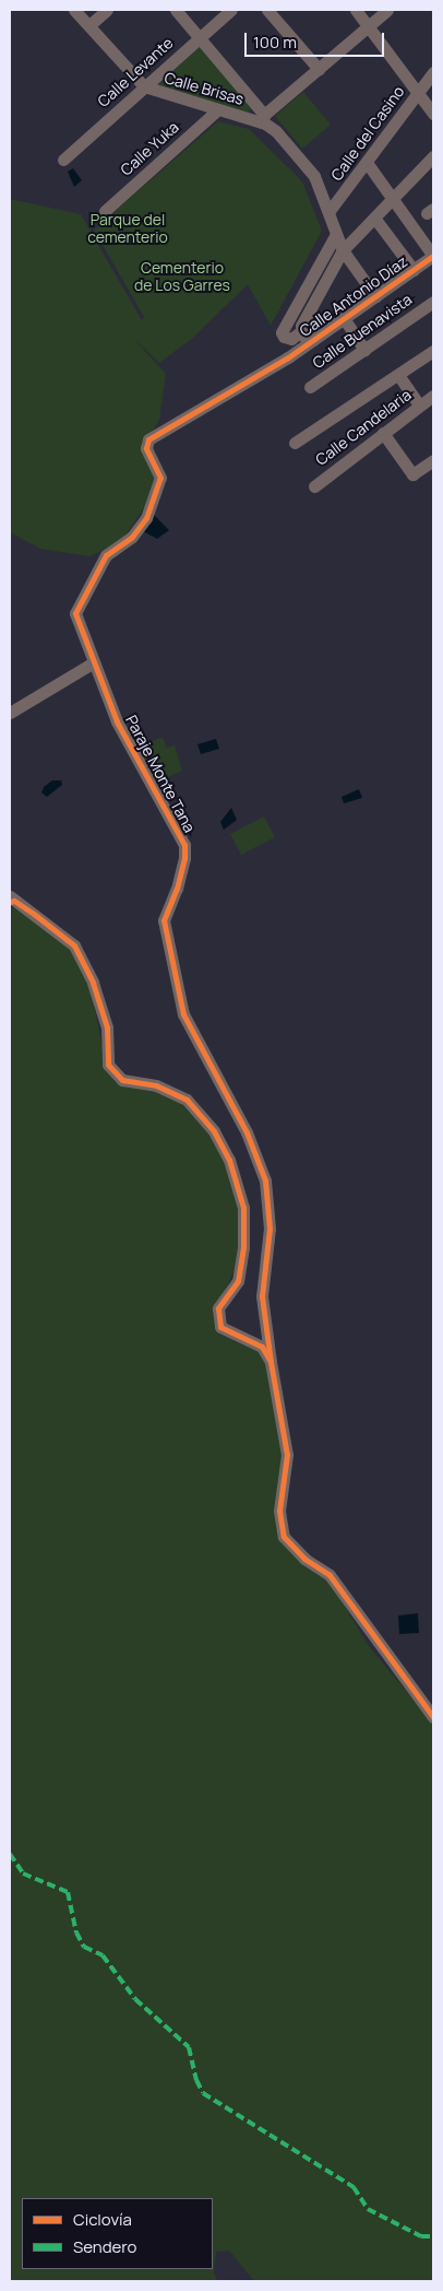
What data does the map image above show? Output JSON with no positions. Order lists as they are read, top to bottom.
{
  "streets": {
    "street": [
      "Calle Levante",
      "Calle Brisas",
      "Calle del Casino",
      "Calle Yuka",
      "Calle Antonio Díaz",
      "Calle Buenavista",
      "Calle Candelaria",
      "Paraje Monte Tana"
    ]
  },
  "crossings": [
    ["Calle Levante", "Calle Brisas"],
    ["Calle Brisas", "Calle Yuka"],
    ["Calle Antonio Díaz", "Paraje Monte Tana"]
  ],
  "parks": ["Parque del cementerio", "Cementerio de Los Garres"],
  "legend": ["Ciclovía", "Sendero"],
  "scale_bar": "100 m"
}
